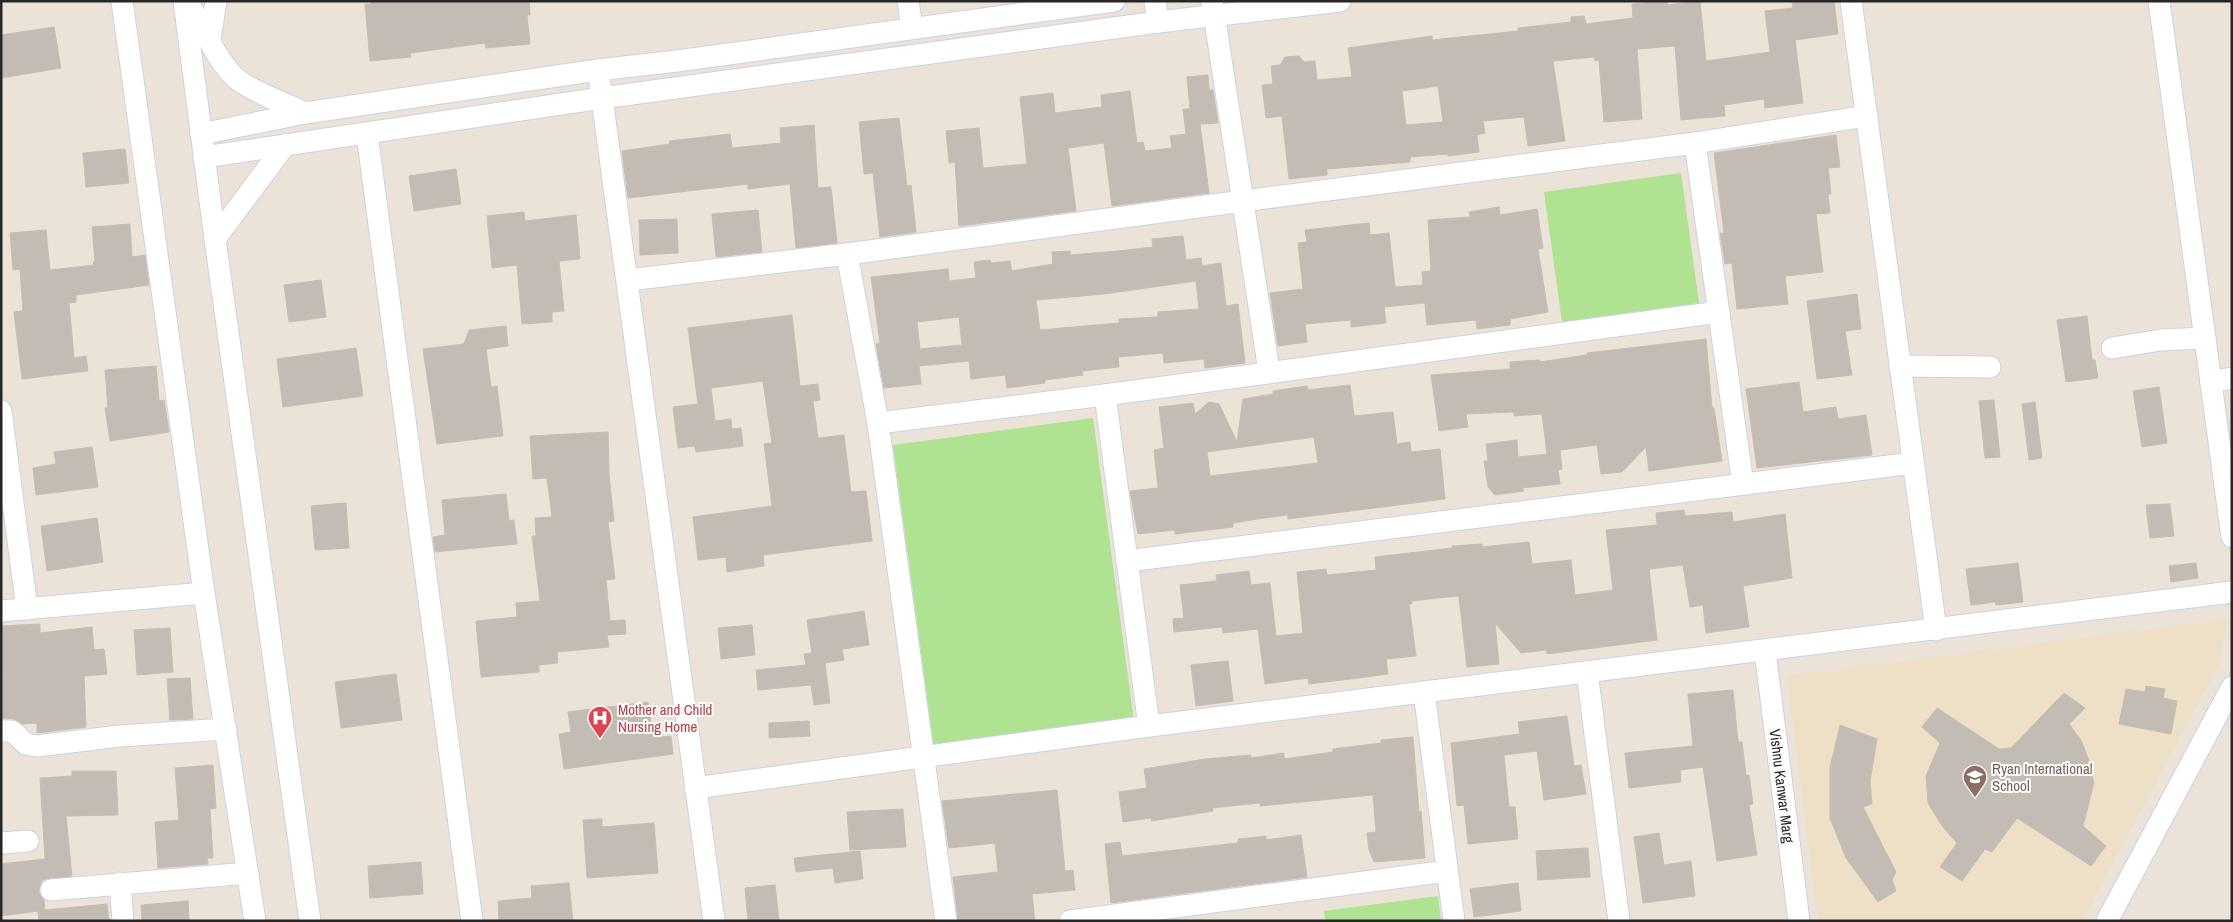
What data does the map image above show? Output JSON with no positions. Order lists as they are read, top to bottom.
{
  "streets": {
    "street": ["Vishnu Kanwar Marg"]
  },
  "places": {
    "hospital": ["Mother and Child Nursing Home"],
    "school or university": ["Ryan International School"]
  }
}
